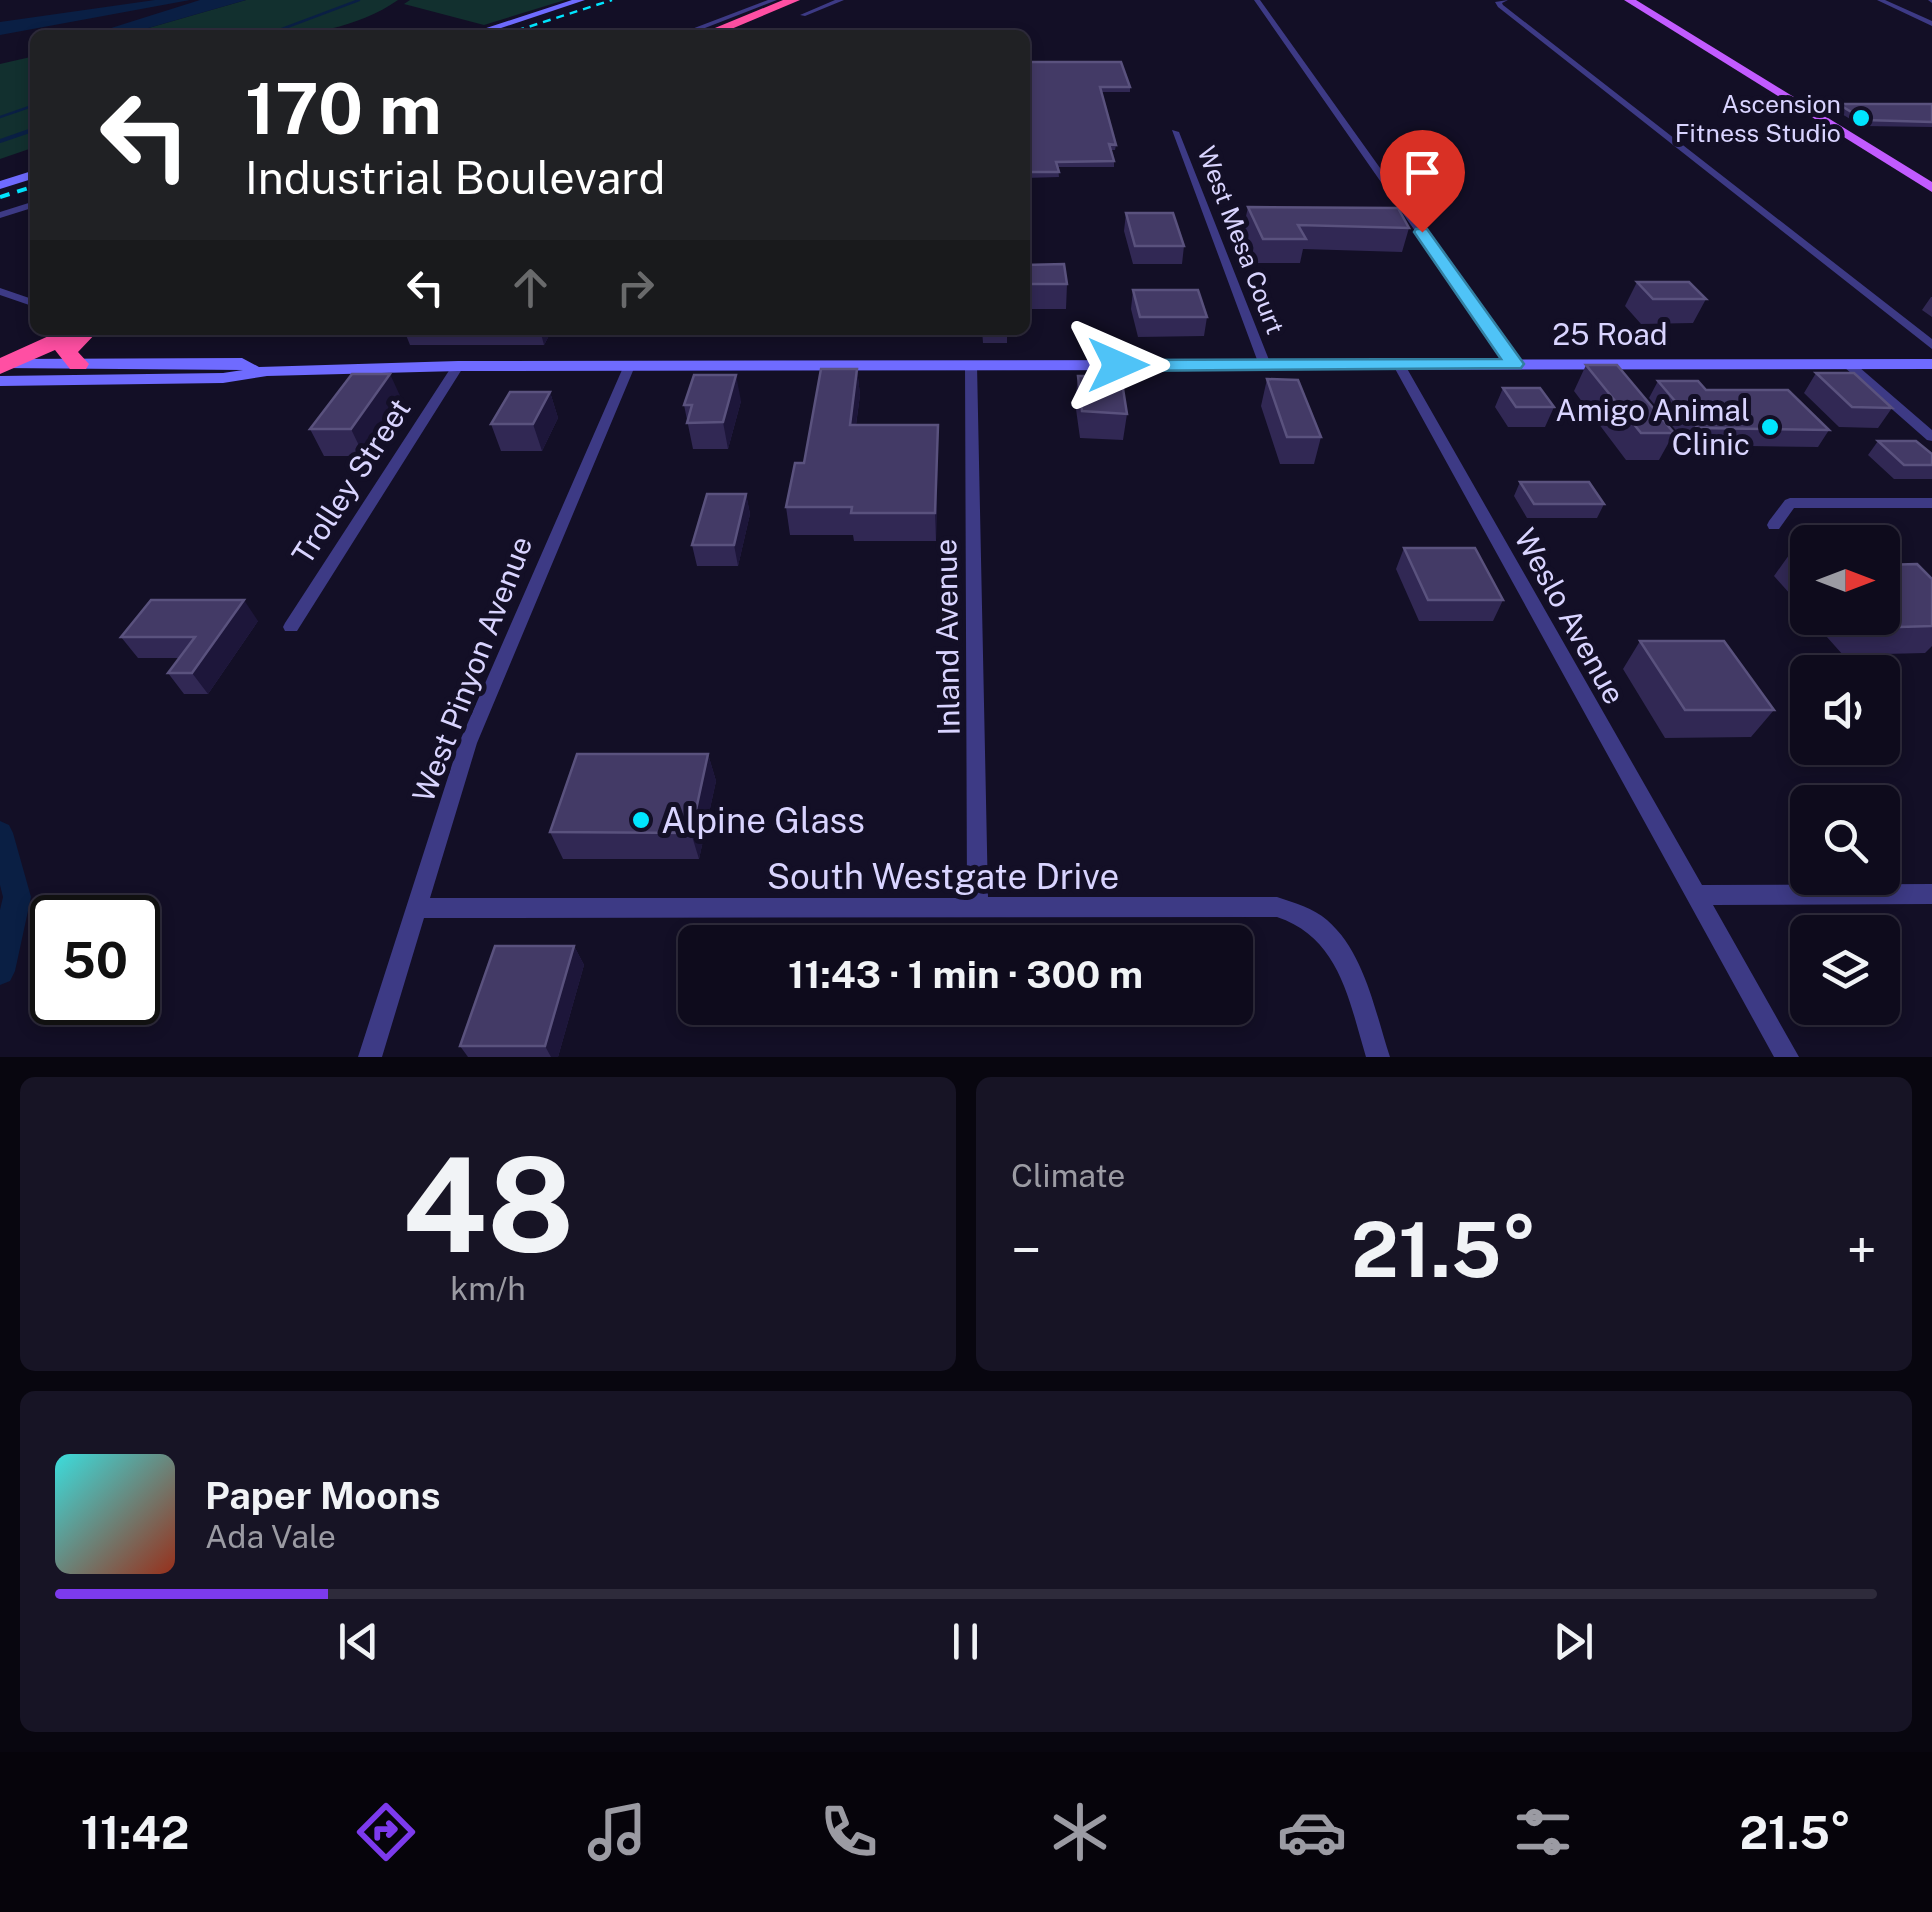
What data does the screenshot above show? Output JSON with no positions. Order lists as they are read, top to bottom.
{
  "streets": {
    "main road": ["25 Road"],
    "street": [
      "West Mesa Court",
      "Trolley Street",
      "Weslo Avenue",
      "Inland Avenue",
      "West Pinyon Avenue",
      "South Westgate Drive"
    ]
  },
  "crossings": [
    ["West Mesa Court", "25 Road"],
    ["25 Road", "Trolley Street"],
    ["25 Road", "Weslo Avenue"],
    ["25 Road", "Inland Avenue"],
    ["25 Road", "West Pinyon Avenue"],
    ["Inland Avenue", "South Westgate Drive"],
    ["West Pinyon Avenue", "South Westgate Drive"]
  ],
  "places": ["Ascension Fitness Studio", "Amigo Animal Clinic", "Alpine Glass"],
  "north": "right",
  "page": {
    "turn": ["170 m", "Industrial Boulevard"],
    "limit": "50",
    "trip": "11:43 · 1 min · 300 m",
    "tile": [
      ["48", "km/h"],
      "Climate"
    ],
    "heat": ["−", "21.5°", "+"],
    "song": ["Paper Moons", "Ada Vale"],
    "tabs": ["11:42", "21.5°"]
  }
}
